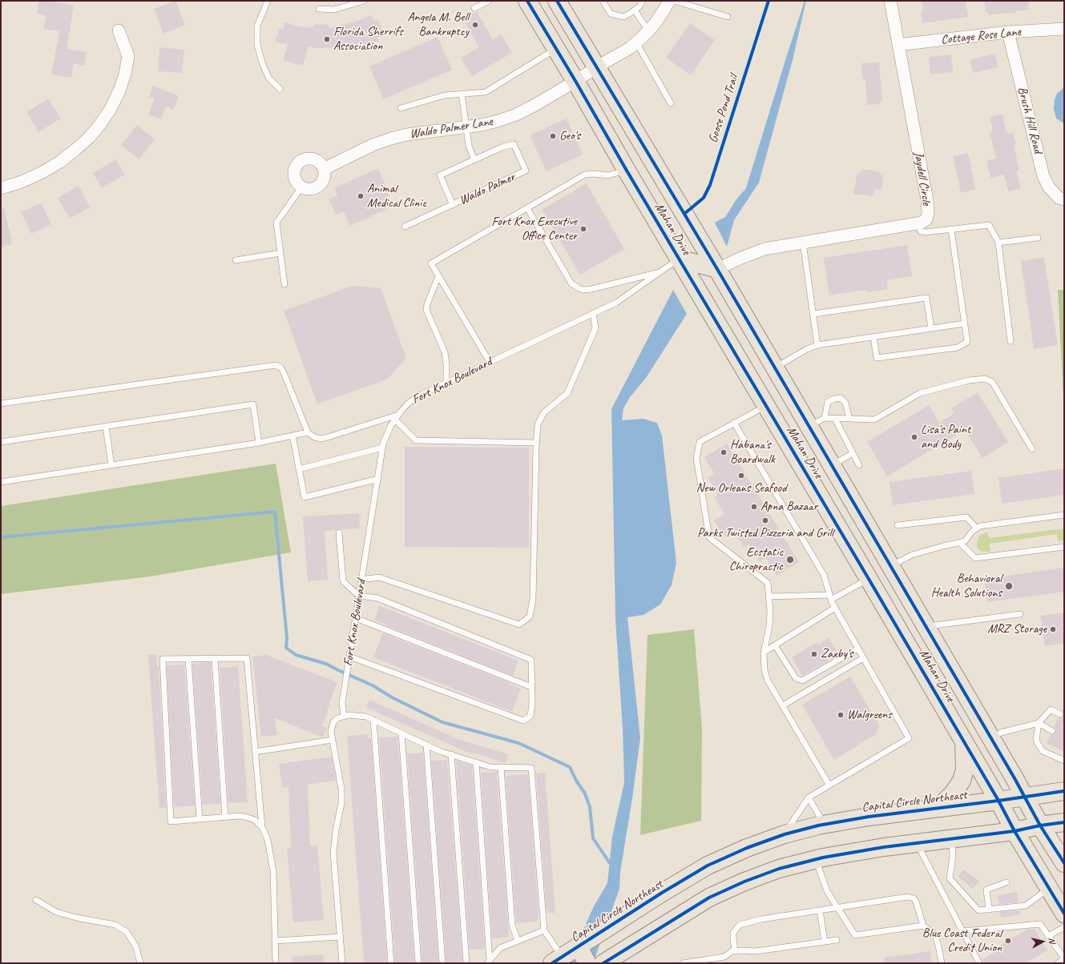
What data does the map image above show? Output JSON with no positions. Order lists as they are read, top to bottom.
{
  "streets": {
    "main road": ["Mahan Drive", "Capital Circle Northeast"],
    "street": [
      "Cottage Rose Lane",
      "Brush Hill Road",
      "Waldo Palmer Lane",
      "Jaydell Circle"
    ],
    "lane": ["Waldo Palmer", "Fort Knox Boulevard"],
    "cycle path": ["Goose Pond Trail"]
  },
  "crossings": [
    ["Cottage Rose Lane", "Brush Hill Road"],
    ["Cottage Rose Lane", "Jaydell Circle"],
    ["Waldo Palmer Lane", "Mahan Drive"],
    ["Jaydell Circle", "Mahan Drive"],
    ["Mahan Drive", "Fort Knox Boulevard"],
    ["Mahan Drive", "Capital Circle Northeast"]
  ],
  "places": [
    "Angela M. Bell Bankruptcy",
    "Florida Sherrifs Association",
    "Geo's",
    "Animal Medical Clinic",
    "Fort Knox Executive Office Center",
    "Lisa's Paint and Body",
    "Habana's Boardwalk",
    "New Orleans Seafood",
    "Apna Bazaar",
    "Parks Twisted Pizzeria and Grill",
    "Ecstatic Chiropractic",
    "Behavioral Health Solutions",
    "MRZ Storage",
    "Zaxby's",
    "Walgreens",
    "Blue Coast Federal Credit Union"
  ],
  "north": "right"
}
